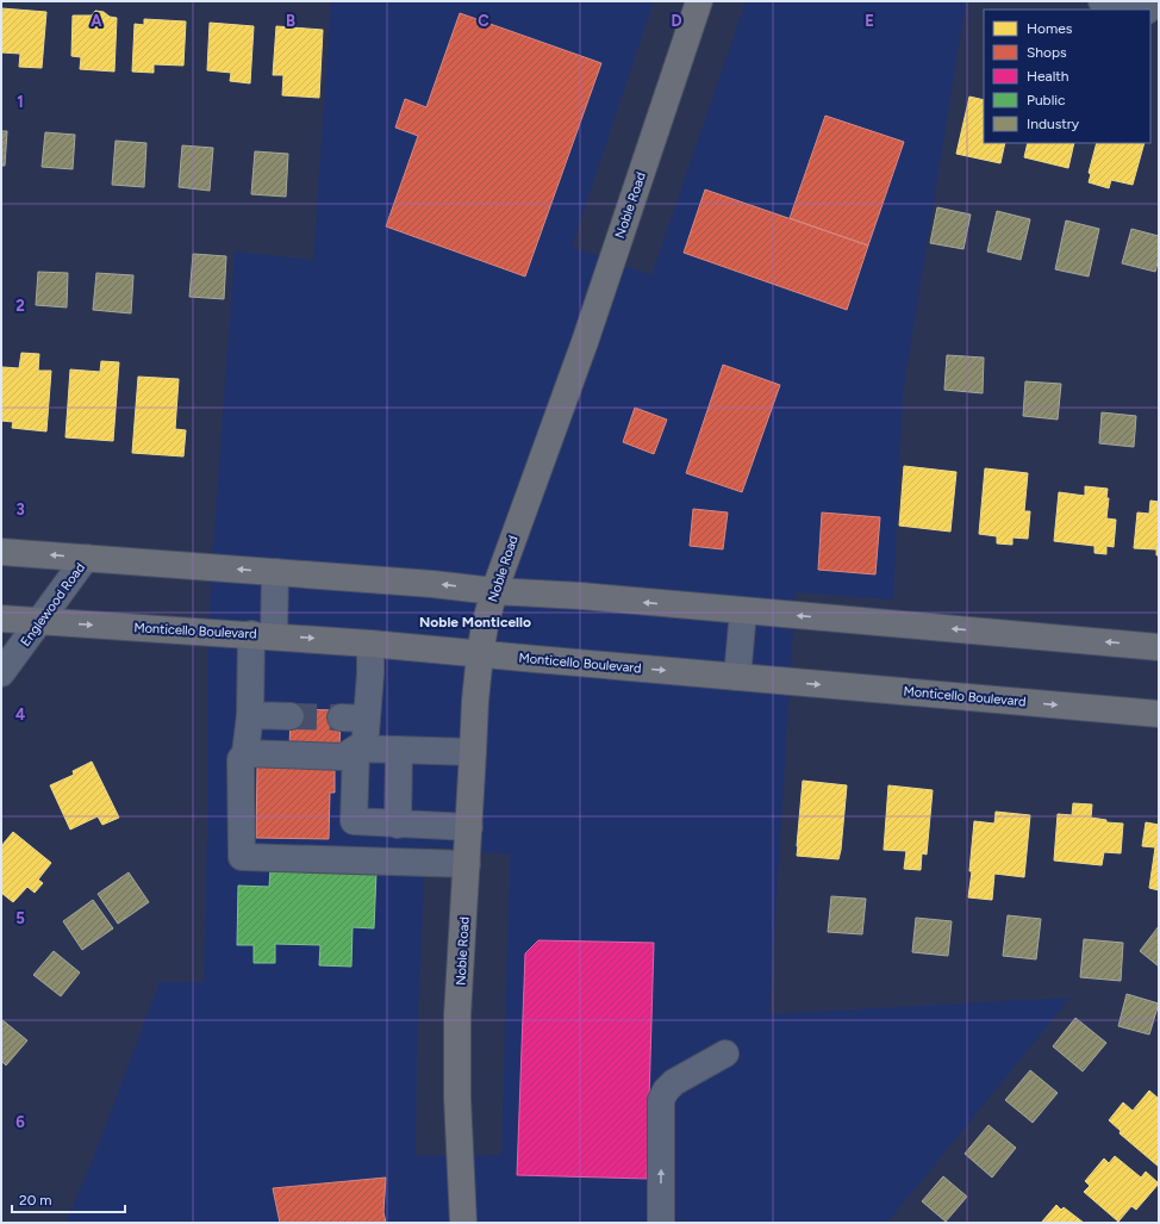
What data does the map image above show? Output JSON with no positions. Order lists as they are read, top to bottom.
{
  "streets": {
    "main road": ["Noble Road", "Monticello Boulevard"],
    "street": ["Englewood Road"]
  },
  "crossings": [
    ["Noble Road", "Monticello Boulevard"],
    ["Englewood Road", "Monticello Boulevard"]
  ],
  "districts": ["Noble Monticello"],
  "legend": [
    "Homes",
    "Shops",
    "Health",
    "Public",
    "Industry"
  ],
  "scale_bar": "20 m",
  "grid": {
    "columns": [
      "A",
      "B",
      "C",
      "D",
      "E"
    ],
    "rows": [
      "1",
      "2",
      "3",
      "4",
      "5",
      "6"
    ]
  }
}
